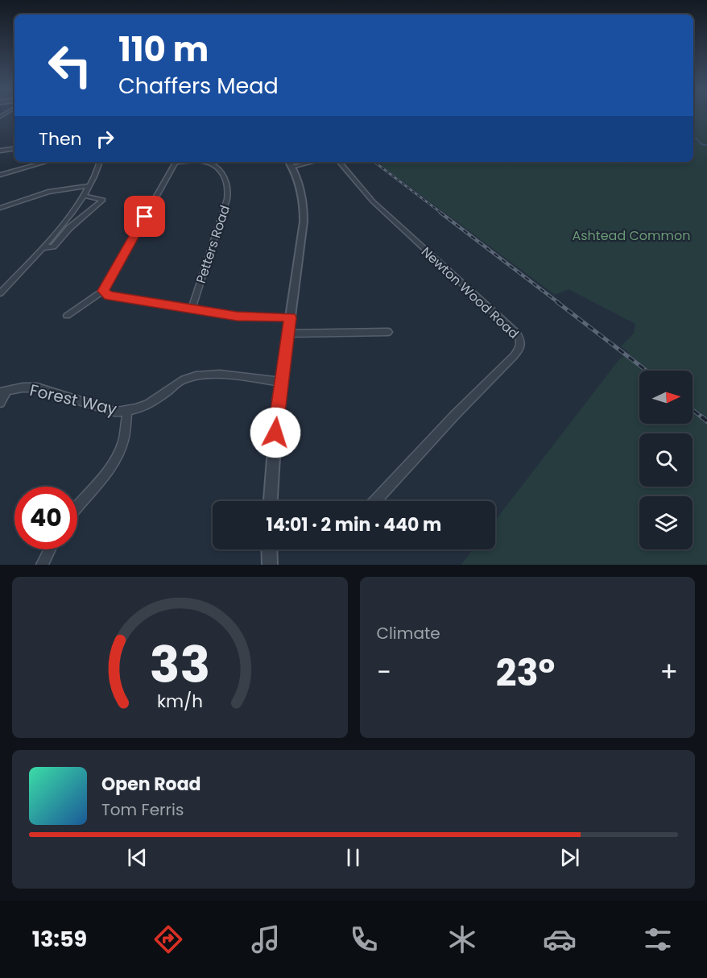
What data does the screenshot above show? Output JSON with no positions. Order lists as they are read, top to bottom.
{
  "streets": {
    "street": ["Petters Road", "Newton Wood Road", "Forest Way"]
  },
  "parks": ["Ashtead Common"],
  "north": "right",
  "page": {
    "turn": ["110 m", "Chaffers Mead"],
    "then": "Then",
    "limit": "40",
    "trip": "14:01 · 2 min · 440 m",
    "tile": "Climate",
    "heat": ["−", "23°", "+"],
    "song": ["Open Road", "Tom Ferris"],
    "tabs": "13:59",
    "gauge": ["33", "km/h"]
  }
}
